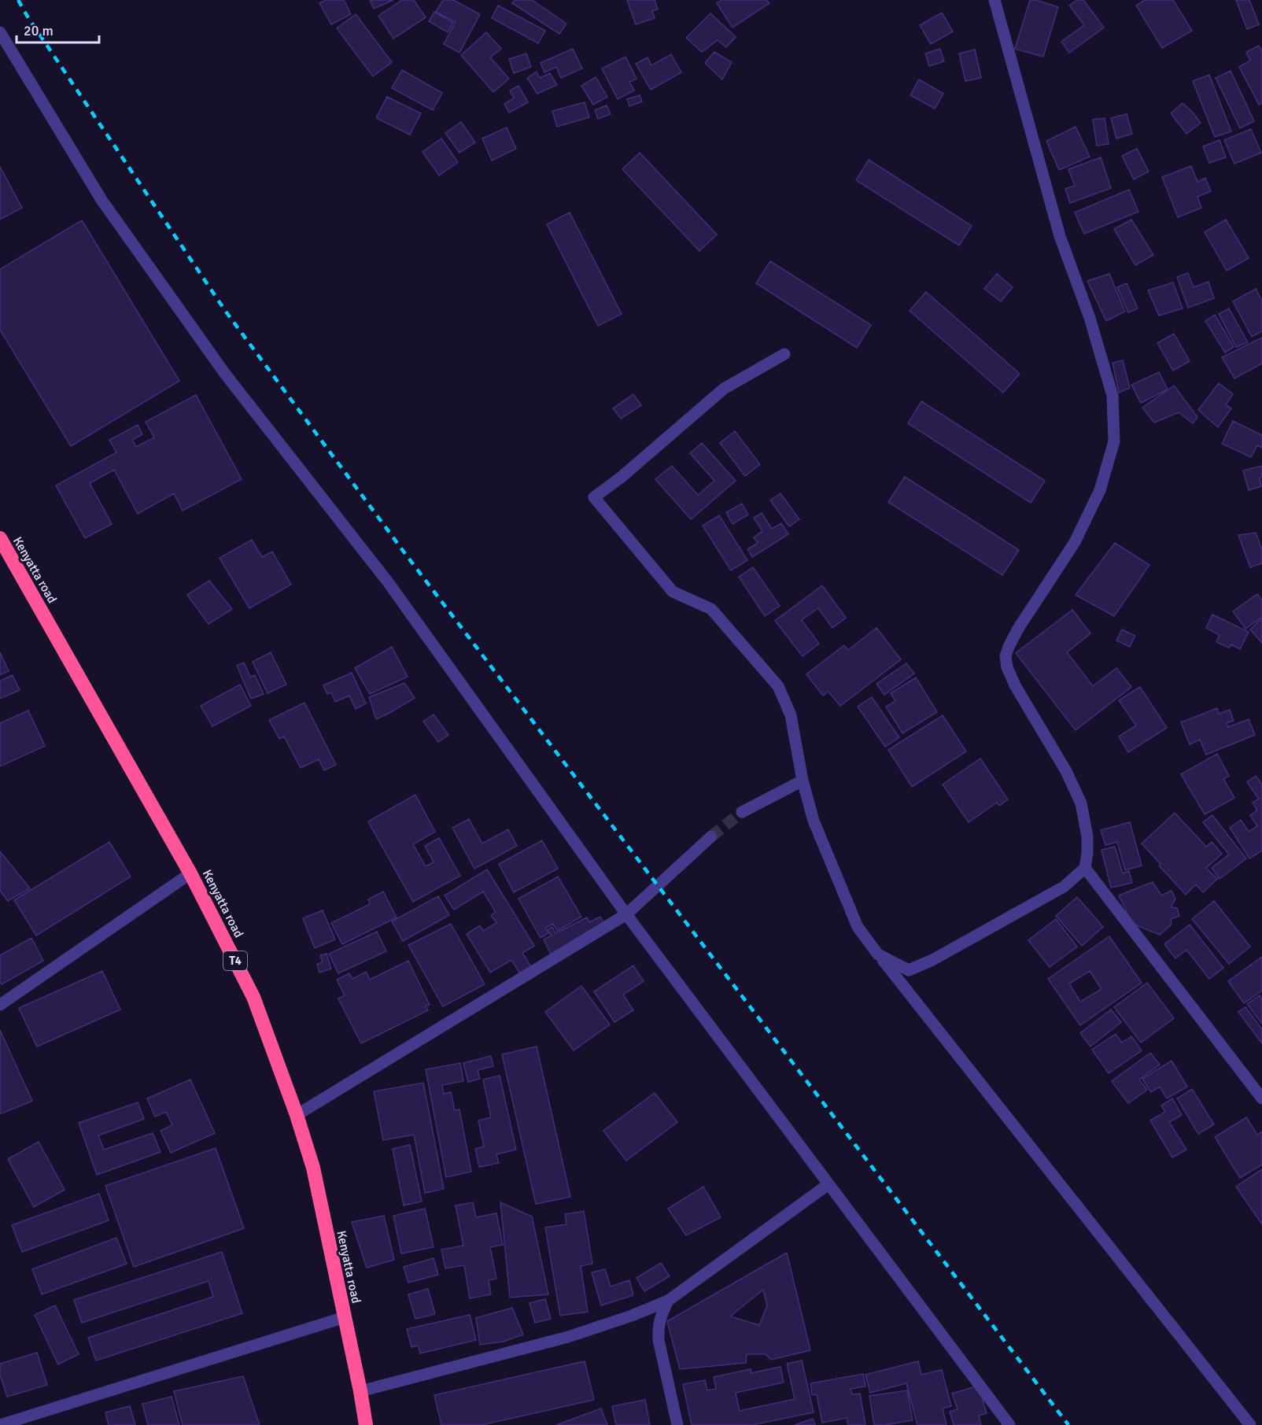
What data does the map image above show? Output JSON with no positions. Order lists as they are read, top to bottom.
{
  "streets": {
    "highway": ["Kenyatta road", "T4"]
  },
  "scale_bar": "20 m"
}
